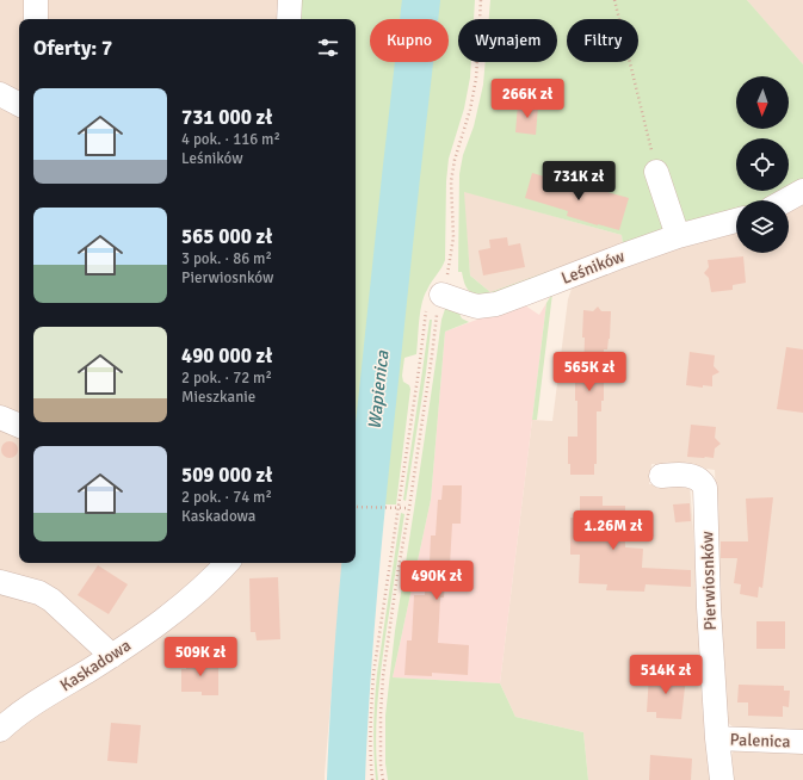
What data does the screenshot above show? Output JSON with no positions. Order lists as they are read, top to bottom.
{
  "streets": {
    "street": [
      "Leśników",
      "Pierwiosnków",
      "Kaskadowa",
      "Palenica"
    ]
  },
  "crossings": [
    ["Pierwiosnków", "Palenica"]
  ],
  "water": ["Wapienica"],
  "north": "bottom",
  "page": {
    "chip": ["Kupno", "Wynajem", "Filtry"],
    "heading": "Oferty: 7",
    "list": [
      {
        "name": "731 000 zł",
        "note": "4 pok. · 116 m² · Leśników"
      },
      {
        "name": "565 000 zł",
        "note": "3 pok. · 86 m² · Pierwiosnków"
      },
      {
        "name": "490 000 zł",
        "note": "2 pok. · 72 m² · Mieszkanie"
      },
      {
        "name": "509 000 zł",
        "note": "2 pok. · 74 m² · Kaskadowa"
      }
    ],
    "price": [
      "266K zł",
      "731K zł",
      "565K zł",
      "1.26M zł",
      "490K zł",
      "509K zł",
      "514K zł"
    ]
  }
}
